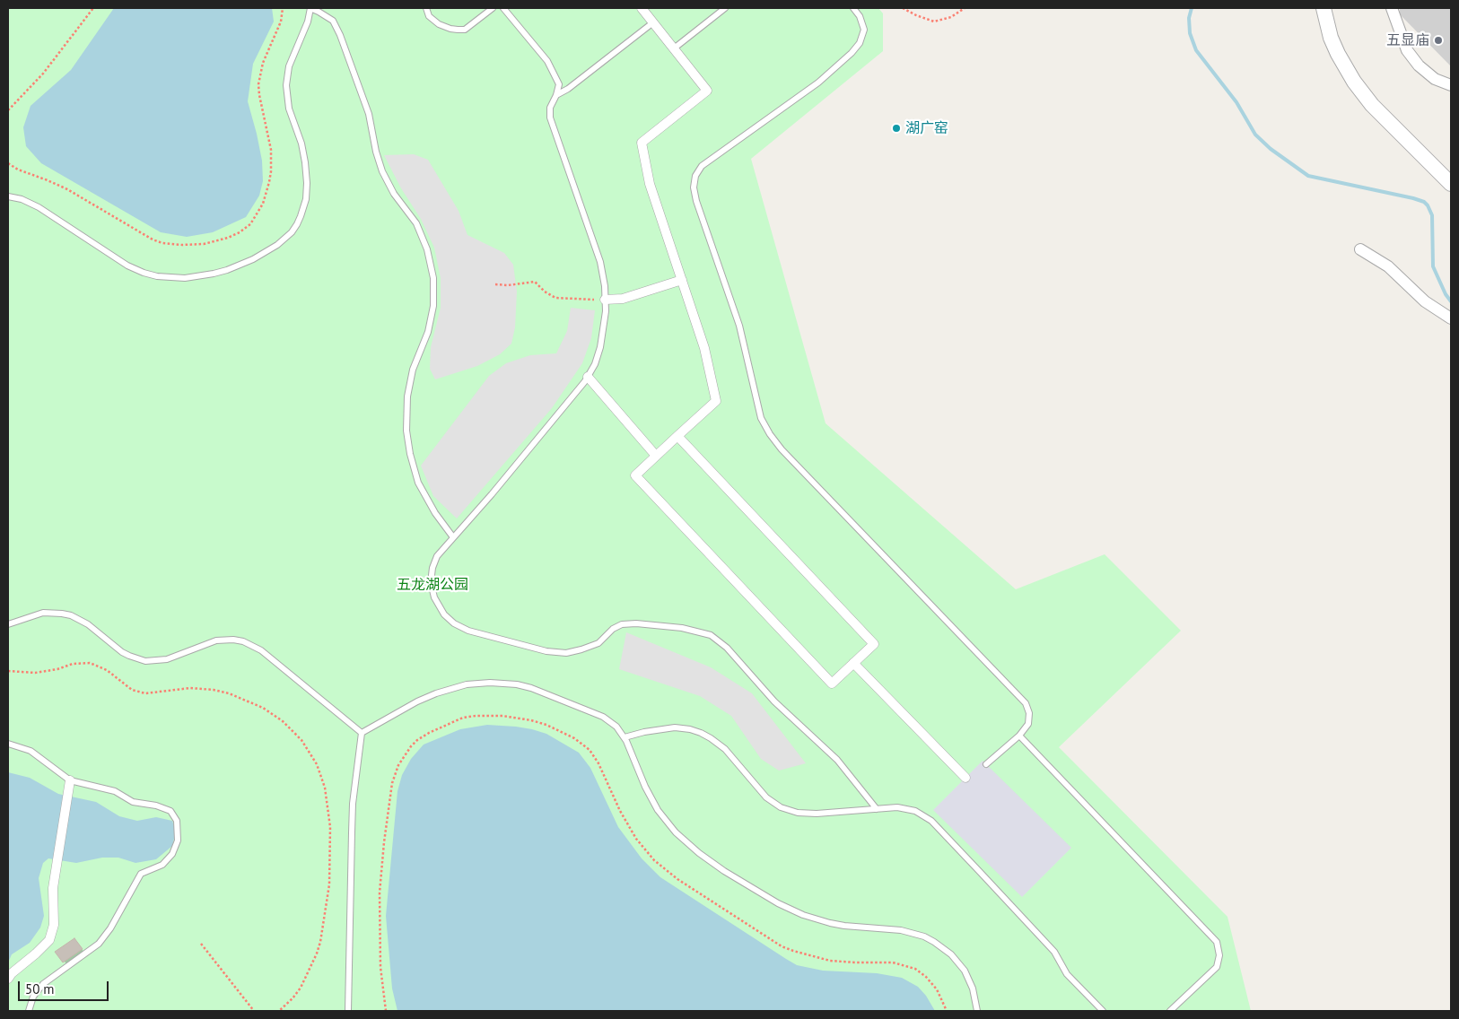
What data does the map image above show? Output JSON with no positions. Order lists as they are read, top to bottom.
{
  "parks": ["五龙湖公园"],
  "places": ["五显庙", "湖广窑"],
  "scale_bar": "50 m"
}
